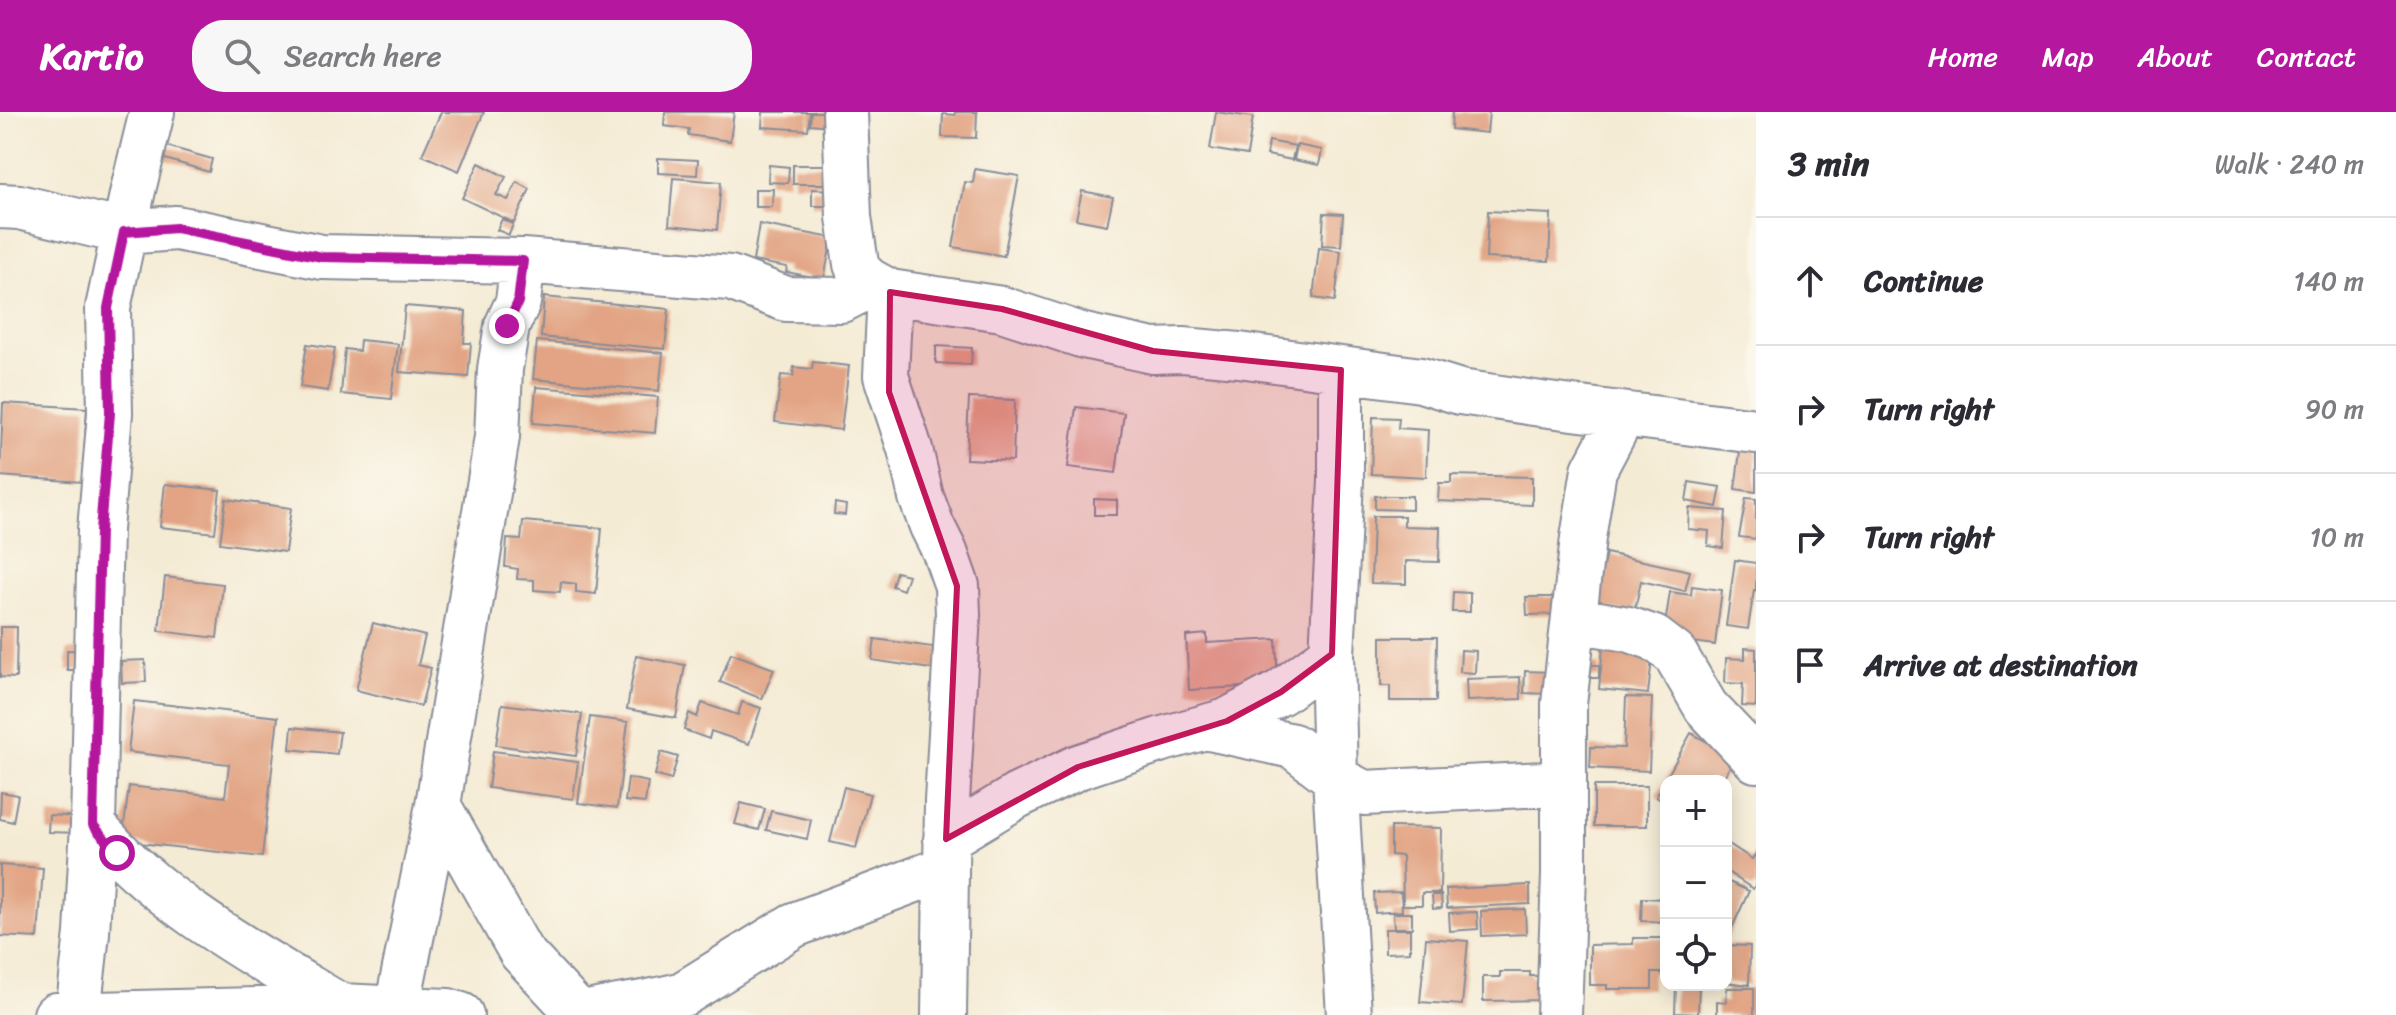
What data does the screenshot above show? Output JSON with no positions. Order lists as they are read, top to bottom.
{
  "page": {
    "header": "Kartio",
    "search": "Search here",
    "nav": [
      "Home",
      "Map",
      "About",
      "Contact"
    ],
    "heading": ["3 min", "Walk · 240 m"],
    "list": [
      ["Continue", "140 m"],
      ["Turn right", "90 m"],
      ["Turn right", "10 m"],
      "Arrive at destination"
    ],
    "map_buttons": ["+", "−"]
  }
}
